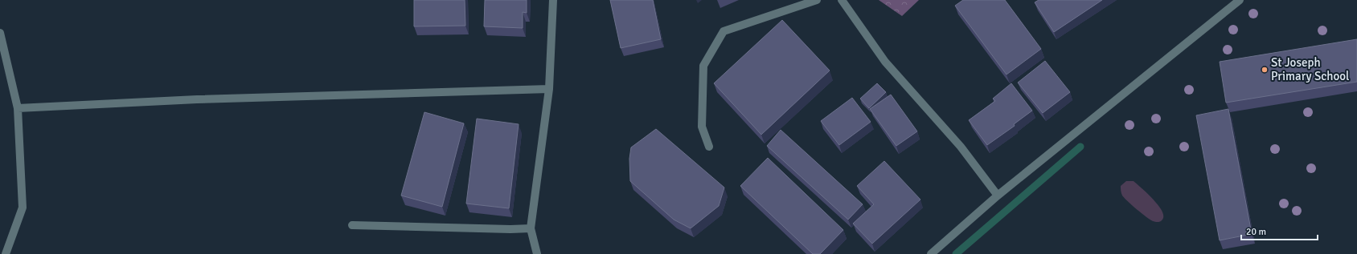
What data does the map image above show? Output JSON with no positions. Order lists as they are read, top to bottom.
{
  "places": ["St Joseph Primary School"],
  "scale_bar": "20 m"
}
